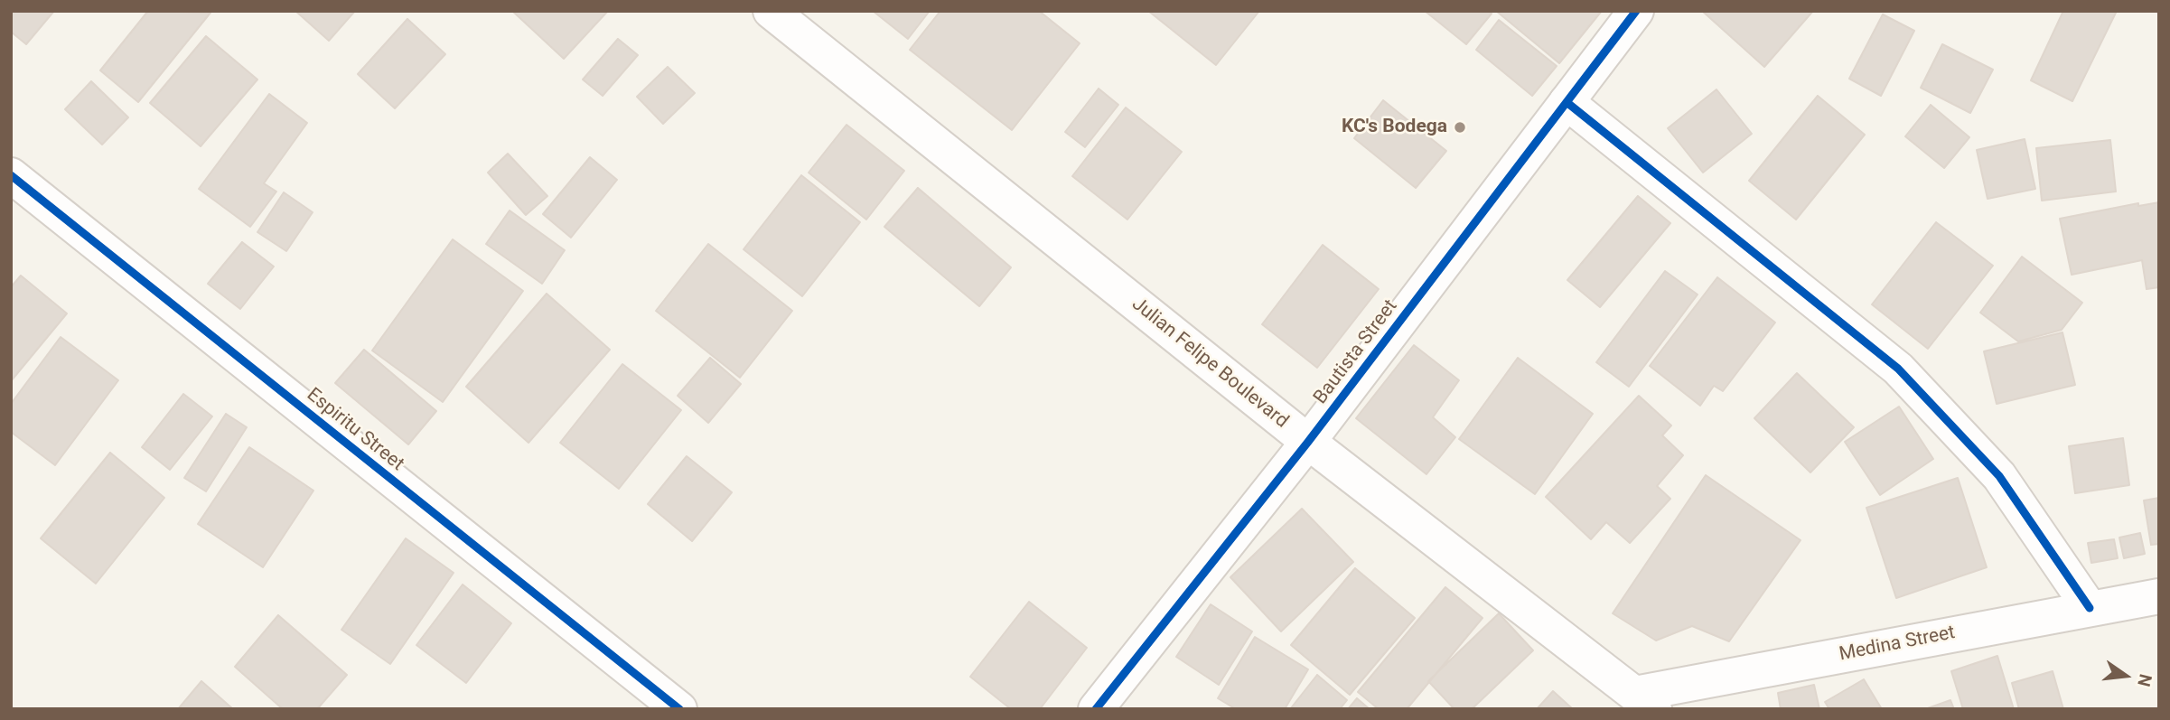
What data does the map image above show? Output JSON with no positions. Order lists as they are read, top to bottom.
{
  "streets": {
    "street": [
      "Bautista Street",
      "Julian Felipe Boulevard",
      "Espiritu Street",
      "Medina Street"
    ]
  },
  "crossings": [
    ["Bautista Street", "Julian Felipe Boulevard"],
    ["Julian Felipe Boulevard", "Medina Street"]
  ],
  "places": ["KC's Bodega"],
  "north": "right"
}
